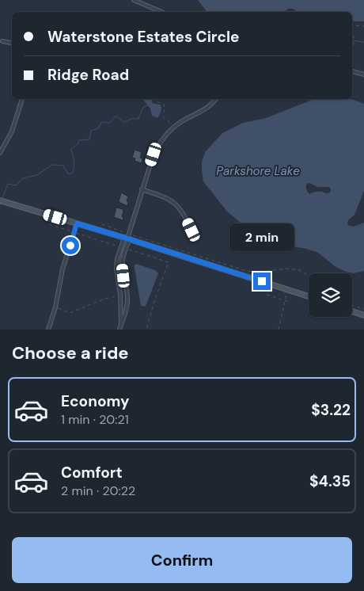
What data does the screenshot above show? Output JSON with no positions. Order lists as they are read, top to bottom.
{
  "water": ["Parkshore Lake"],
  "page": {
    "banner": ["Waterstone Estates Circle", "Ridge Road"],
    "bubble": "2 min",
    "heading": "Choose a ride",
    "list": [
      {
        "name": "Economy",
        "note": "1 min · 20:21",
        "value": "$3.22"
      },
      {
        "name": "Comfort",
        "note": "2 min · 20:22",
        "value": "$4.35"
      }
    ],
    "buttons": "Confirm"
  }
}
